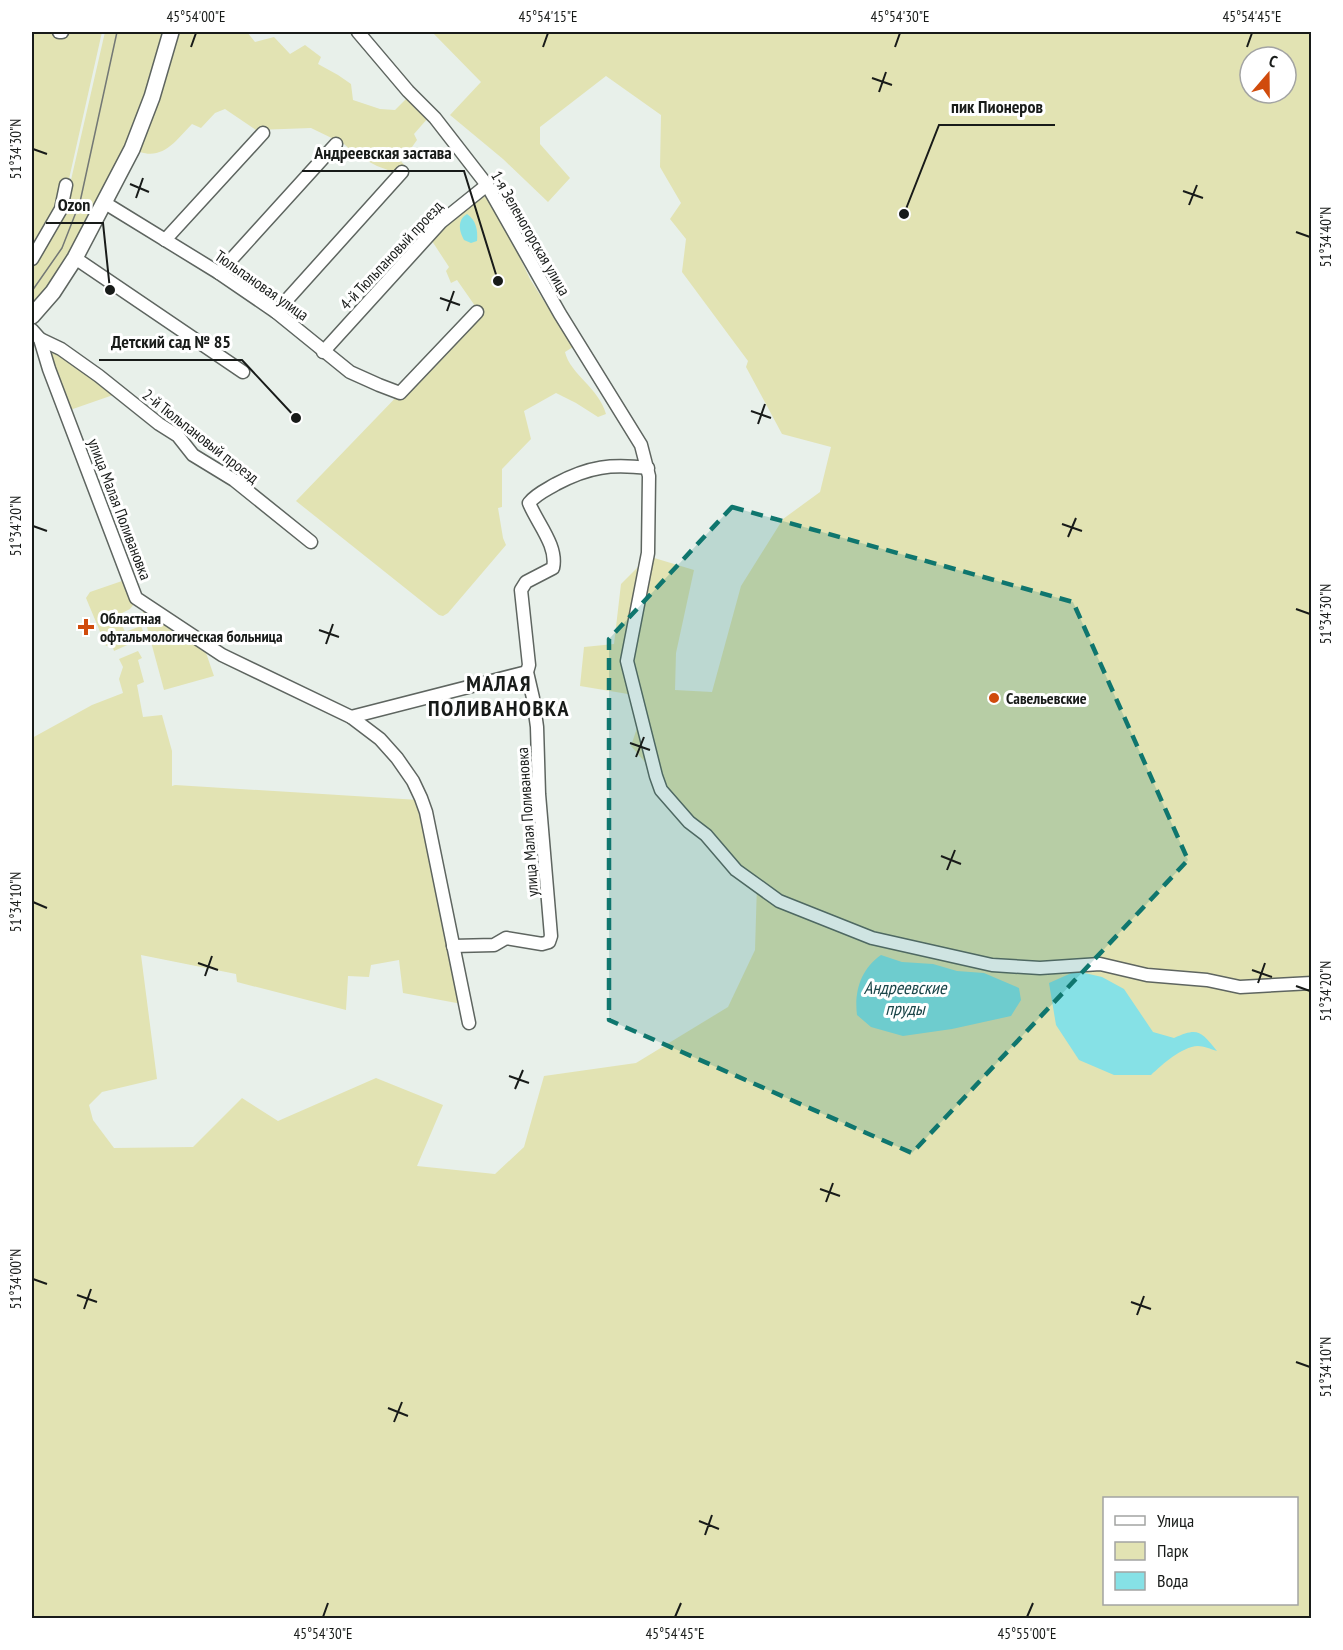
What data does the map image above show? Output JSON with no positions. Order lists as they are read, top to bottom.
{
  "streets": {
    "street": [
      "1-я Зеленогорская улица",
      "4-й Тюльпановый проезд",
      "Тюльпановая улица",
      "2-й Тюльпановый проезд",
      "улица Малая Поливановка"
    ]
  },
  "crossings": [
    ["1-я Зеленогорская улица", "4-й Тюльпановый проезд"],
    ["1-я Зеленогорская улица", "улица Малая Поливановка"],
    ["4-й Тюльпановый проезд", "Тюльпановая улица"],
    ["2-й Тюльпановый проезд", "улица Малая Поливановка"]
  ],
  "districts": ["МАЛАЯ ПОЛИВАНОВКА"],
  "water": ["Андреевские пруды"],
  "places": {
    "other": [
      "пик Пионеров",
      "Андреевская застава",
      "Ozon",
      "Детский сад № 85",
      "Савельевские"
    ],
    "health": ["Областная офтальмологическая больница"]
  },
  "legend": ["Улица", "Парк", "Вода"],
  "north": "top",
  "coordinates": [
    "45°54'00\"E",
    "45°54'15\"E",
    "45°54'30\"E",
    "45°54'45\"E",
    "51°34'30\"N",
    "51°34'40\"N",
    "51°34'20\"N",
    "51°34'10\"N",
    "51°34'00\"N",
    "45°55'00\"E"
  ]
}
